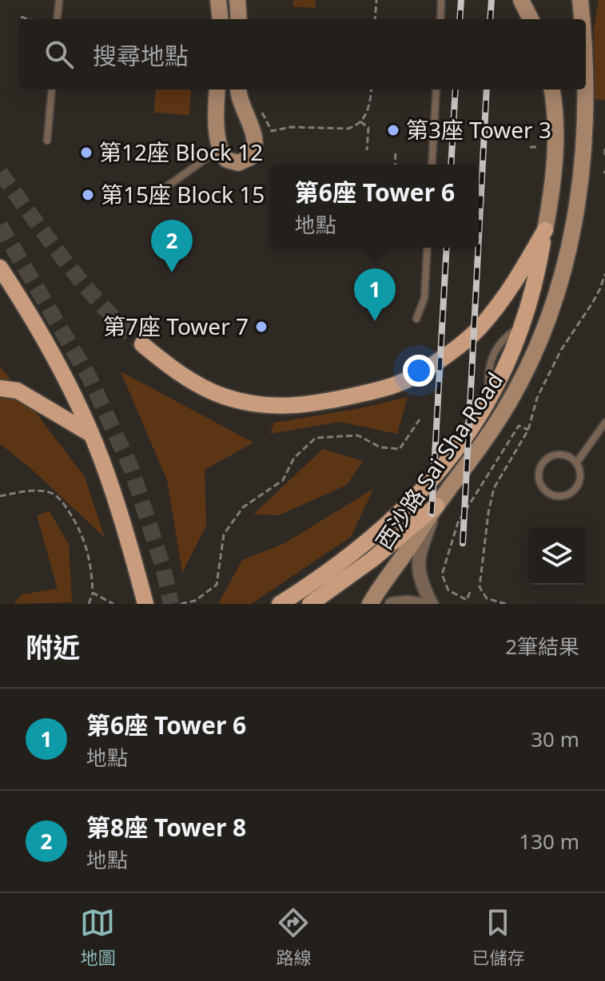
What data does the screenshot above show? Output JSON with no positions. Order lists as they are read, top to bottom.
{
  "streets": {
    "main road": ["西沙路 Sai Sha Road"]
  },
  "places": [
    "第3座 Tower 3",
    "第12座 Block 12",
    "第15座 Block 15",
    "第7座 Tower 7"
  ],
  "page": {
    "search": "搜尋地點",
    "popup": ["第6座 Tower 6", "地點"],
    "pins": ["2", "1"],
    "heading": ["附近", "2筆結果"],
    "list": [
      {
        "mark": "1",
        "name": "第6座 Tower 6",
        "note": "地點",
        "value": "30 m"
      },
      {
        "mark": "2",
        "name": "第8座 Tower 8",
        "note": "地點",
        "value": "130 m"
      }
    ],
    "nav": ["地圖", "路線", "已儲存"]
  }
}
